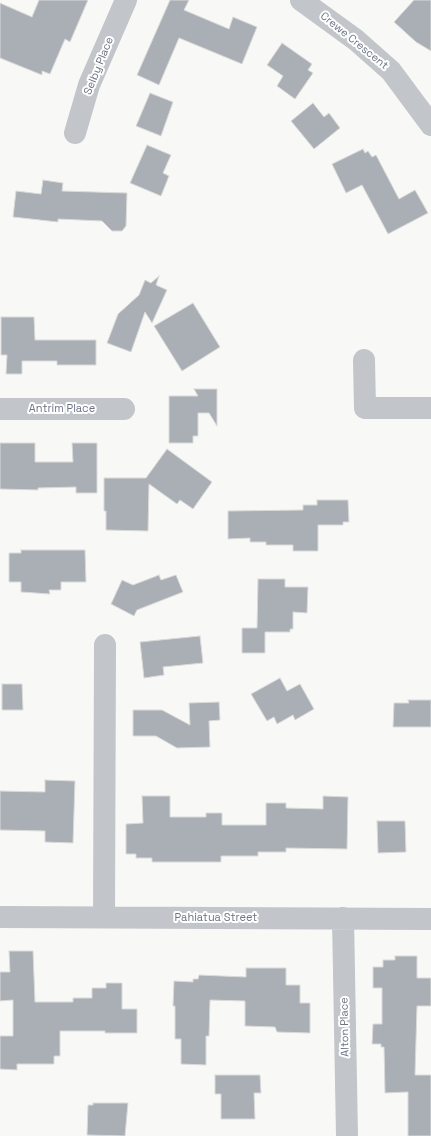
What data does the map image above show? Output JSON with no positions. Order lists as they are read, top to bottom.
{
  "streets": {
    "street": [
      "Crewe Crescent",
      "Selby Place",
      "Antrim Place",
      "Pahiatua Street",
      "Alton Place"
    ]
  },
  "crossings": [
    ["Pahiatua Street", "Alton Place"]
  ]
}
